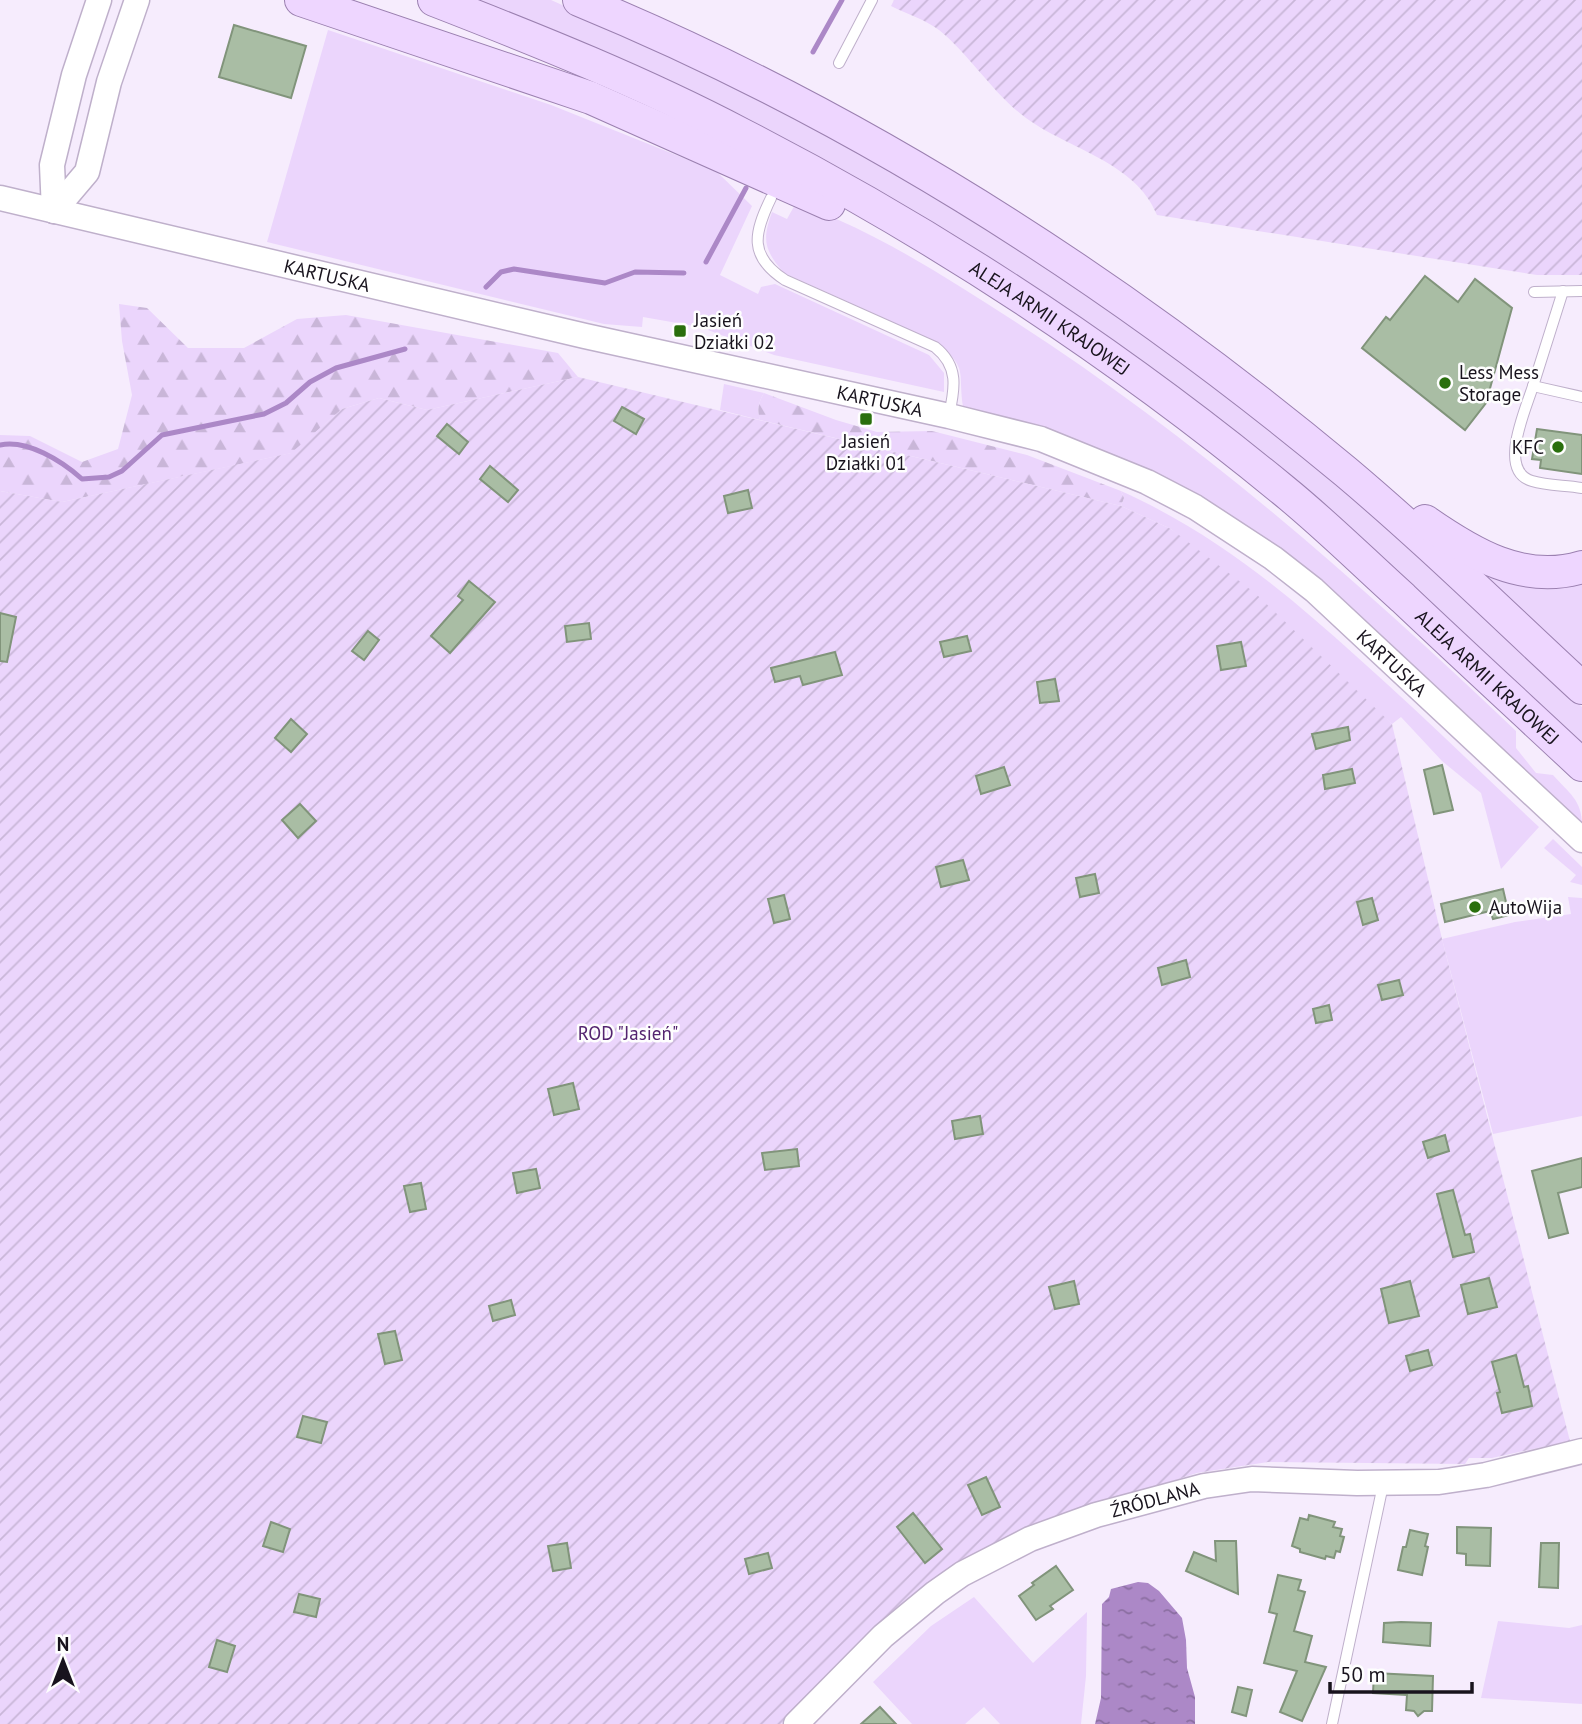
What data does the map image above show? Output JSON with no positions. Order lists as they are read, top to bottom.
{
  "streets": {
    "main road": ["ALEJA ARMII KRAJOWEJ"],
    "street": ["KARTUSKA", "ŹRÓDLANA"]
  },
  "parks": ["ROD \"Jasień\""],
  "places": {
    "transit": ["Jasień Działki 02", "Jasień Działki 01"],
    "other": ["Less Mess Storage", "KFC", "AutoWija"]
  },
  "scale_bar": "50 m",
  "north": "top"
}
